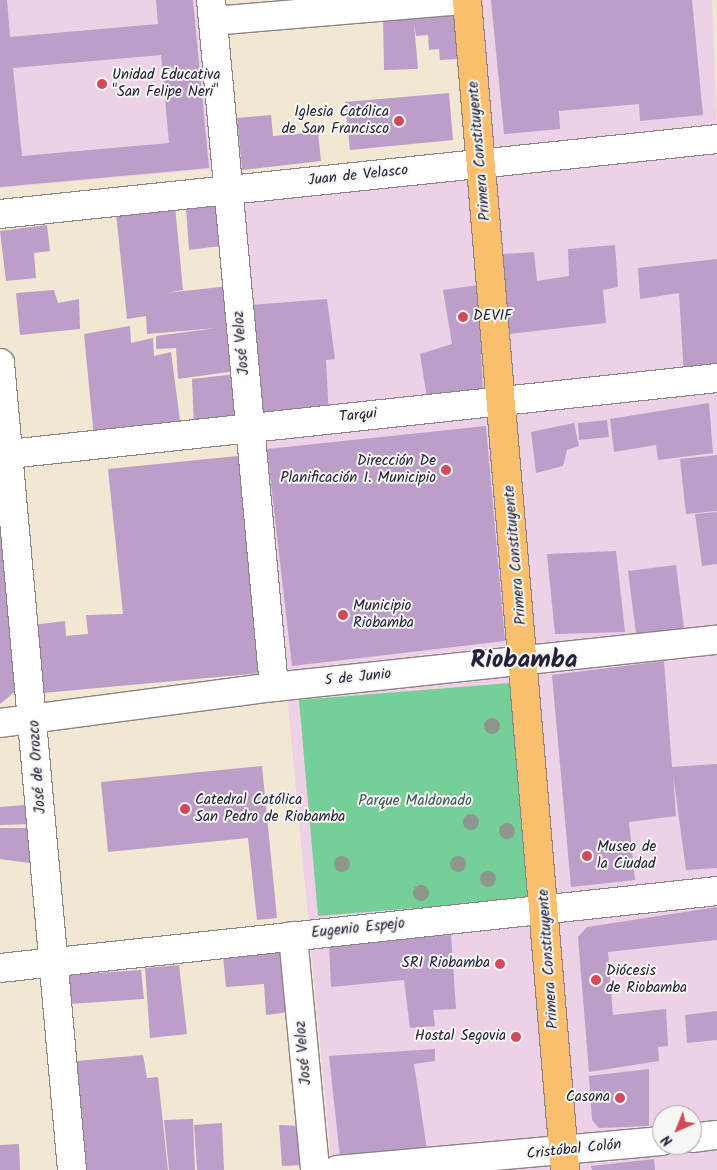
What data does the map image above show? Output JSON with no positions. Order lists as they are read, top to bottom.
{
  "streets": {
    "main road": ["Primera Constituyente"],
    "street": [
      "Juan de Velasco",
      "José Veloz",
      "Tarqui",
      "5 de Junio",
      "José de Orozco",
      "Eugenio Espejo",
      "Cristóbal Colón"
    ]
  },
  "crossings": [
    ["Primera Constituyente", "Juan de Velasco"],
    ["Primera Constituyente", "Tarqui"],
    ["Primera Constituyente", "5 de Junio"],
    ["Primera Constituyente", "Eugenio Espejo"],
    ["Primera Constituyente", "Cristóbal Colón"],
    ["Juan de Velasco", "José Veloz"],
    ["José Veloz", "Tarqui"],
    ["José Veloz", "5 de Junio"],
    ["José Veloz", "Eugenio Espejo"],
    ["Tarqui", "José de Orozco"],
    ["5 de Junio", "José de Orozco"],
    ["José de Orozco", "Eugenio Espejo"]
  ],
  "districts": ["Riobamba"],
  "parks": ["Parque Maldonado"],
  "places": [
    "Unidad Educativa \"San Felipe Neri\"",
    "Iglesia Católica de San Francisco",
    "DEVIF",
    "Dirección De Planificación I. Municipio",
    "Municipio Riobamba",
    "Catedral Católica San Pedro de Riobamba",
    "Museo de la Ciudad",
    "SRI Riobamba",
    "Diócesis de Riobamba",
    "Hostal Segovia",
    "Casona"
  ],
  "north": "bottom left"
}
